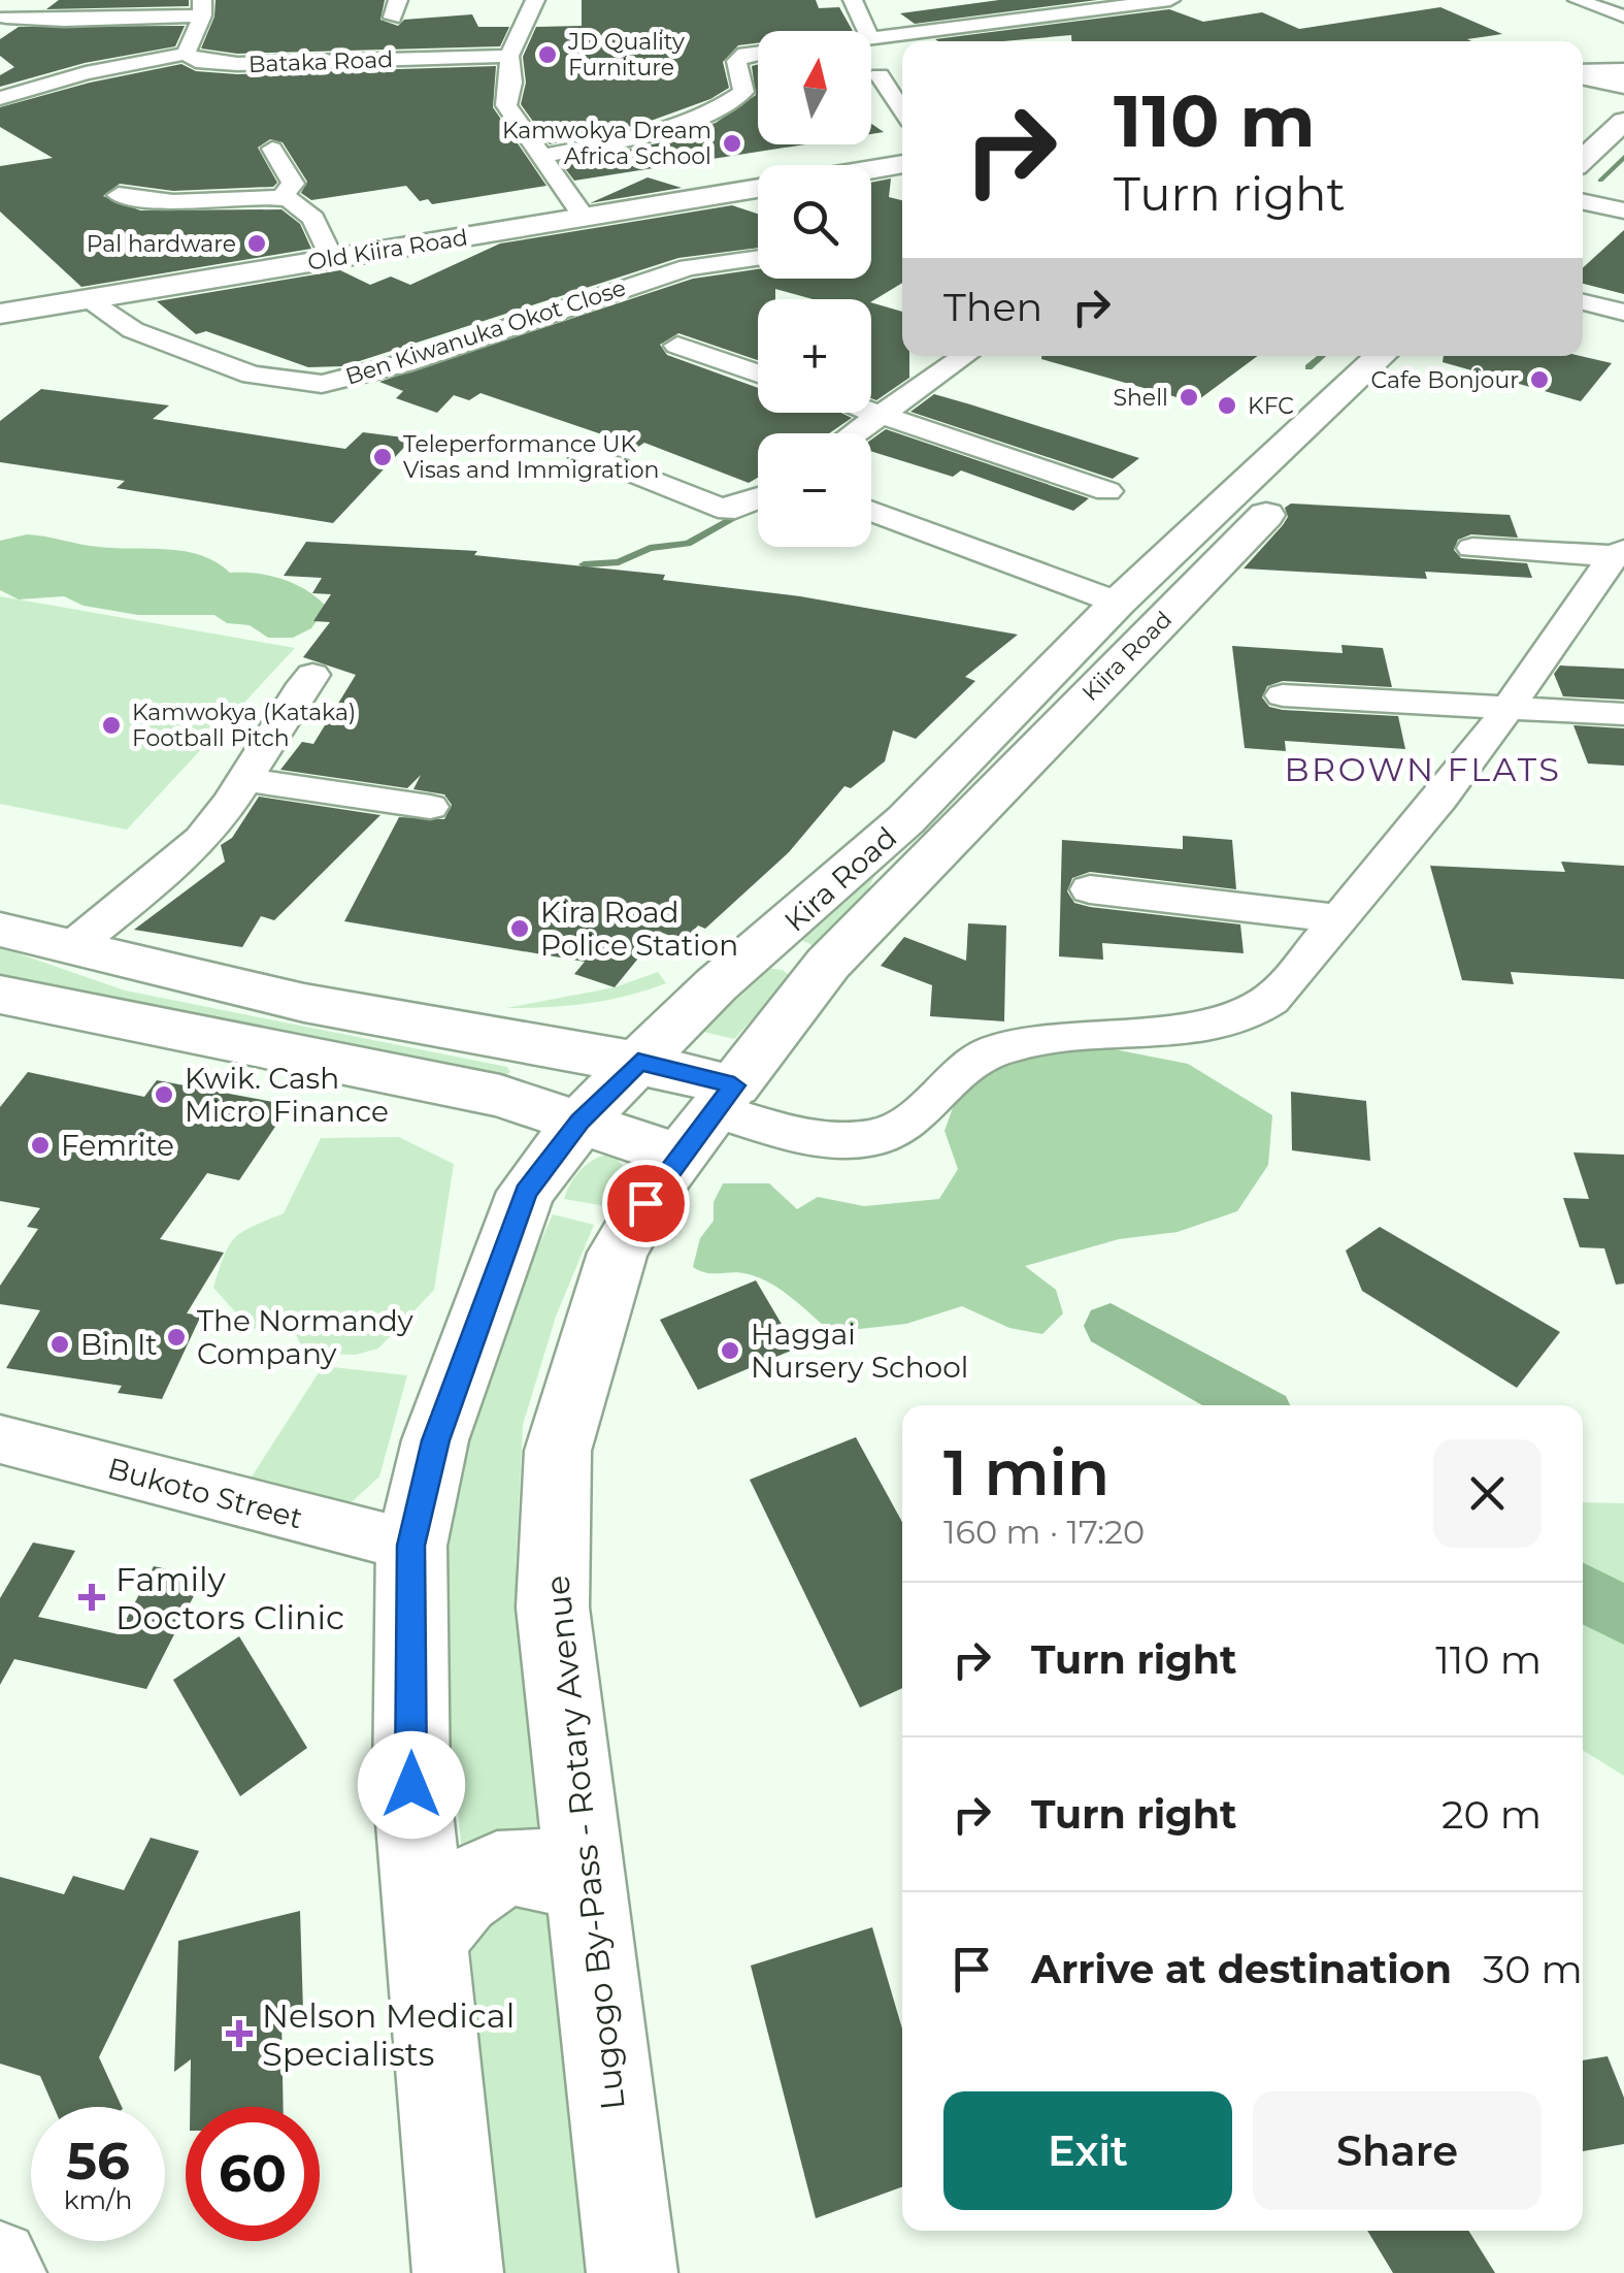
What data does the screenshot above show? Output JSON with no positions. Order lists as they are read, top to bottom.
{
  "streets": {
    "main road": [
      "Old Kiira Road",
      "Kiira Road",
      "Kira Road",
      "Lugogo By-Pass - Rotary Avenue"
    ],
    "street": ["Bataka Road", "Ben Kiwanuka Okot Close", "Bukoto Street"]
  },
  "crossings": [
    ["Old Kiira Road", "Ben Kiwanuka Okot Close"],
    ["Kiira Road", "Kira Road"],
    ["Kira Road", "Lugogo By-Pass - Rotary Avenue"]
  ],
  "districts": ["BROWN FLATS"],
  "places": {
    "other": [
      "JD Quality Furniture",
      "Kamwokya Dream Africa School",
      "Pal hardware",
      "Cafe Bonjour",
      "Shell",
      "KFC",
      "Teleperformance UK Visas and Immigration",
      "Kamwokya (Kataka) Football Pitch",
      "Kira Road Police Station",
      "Kwik. Cash Micro Finance",
      "Femrite",
      "The Normandy Company",
      "Bin It",
      "Haggai Nursery School"
    ],
    "health": ["Family Doctors Clinic", "Nelson Medical Specialists"]
  },
  "north": "top",
  "page": {
    "map_buttons": ["+", "−"],
    "turn": ["110 m", "Turn right"],
    "then": "Then",
    "heading": ["1 min", "160 m · 17:20"],
    "list": [
      {
        "name": "Turn right",
        "value": "110 m"
      },
      {
        "name": "Turn right",
        "value": "20 m"
      },
      {
        "name": "Arrive at destination",
        "value": "30 m"
      }
    ],
    "buttons": ["Exit", "Share"],
    "speed": "56 km/h",
    "limit": "60"
  }
}
